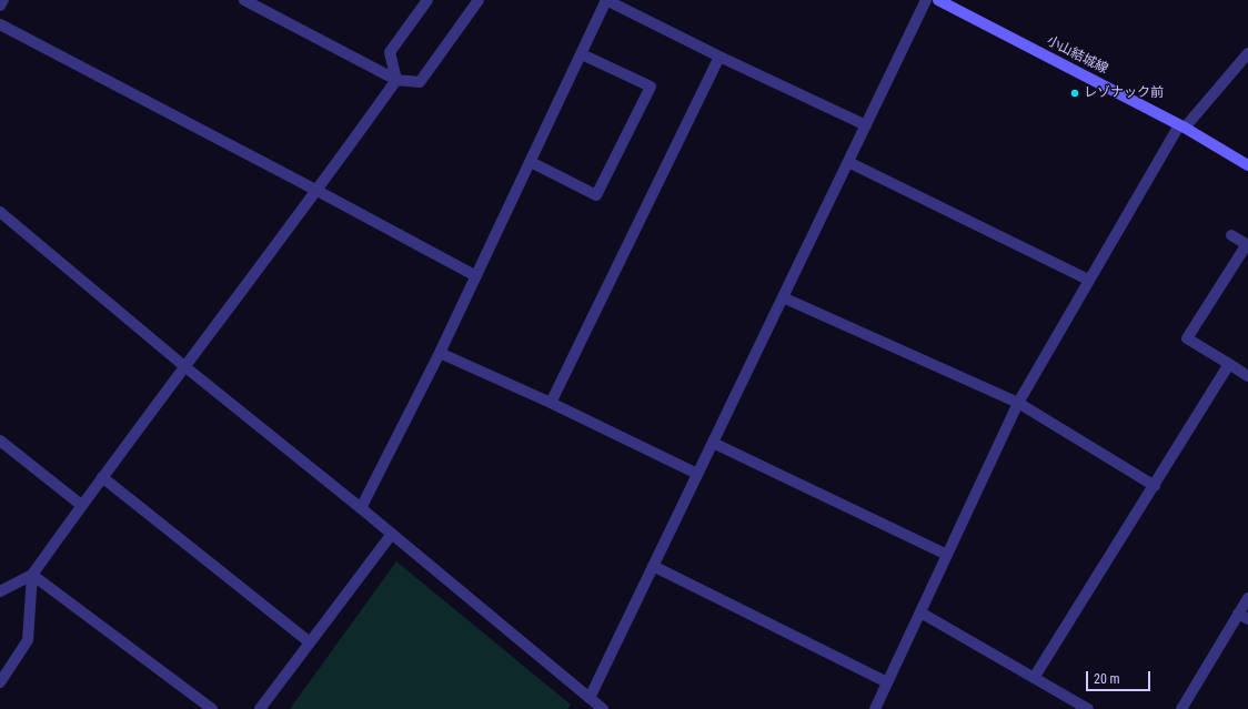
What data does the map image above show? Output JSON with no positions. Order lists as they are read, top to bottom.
{
  "streets": {
    "main road": ["小山結城線"]
  },
  "places": ["レゾナック前"],
  "scale_bar": "20 m"
}
